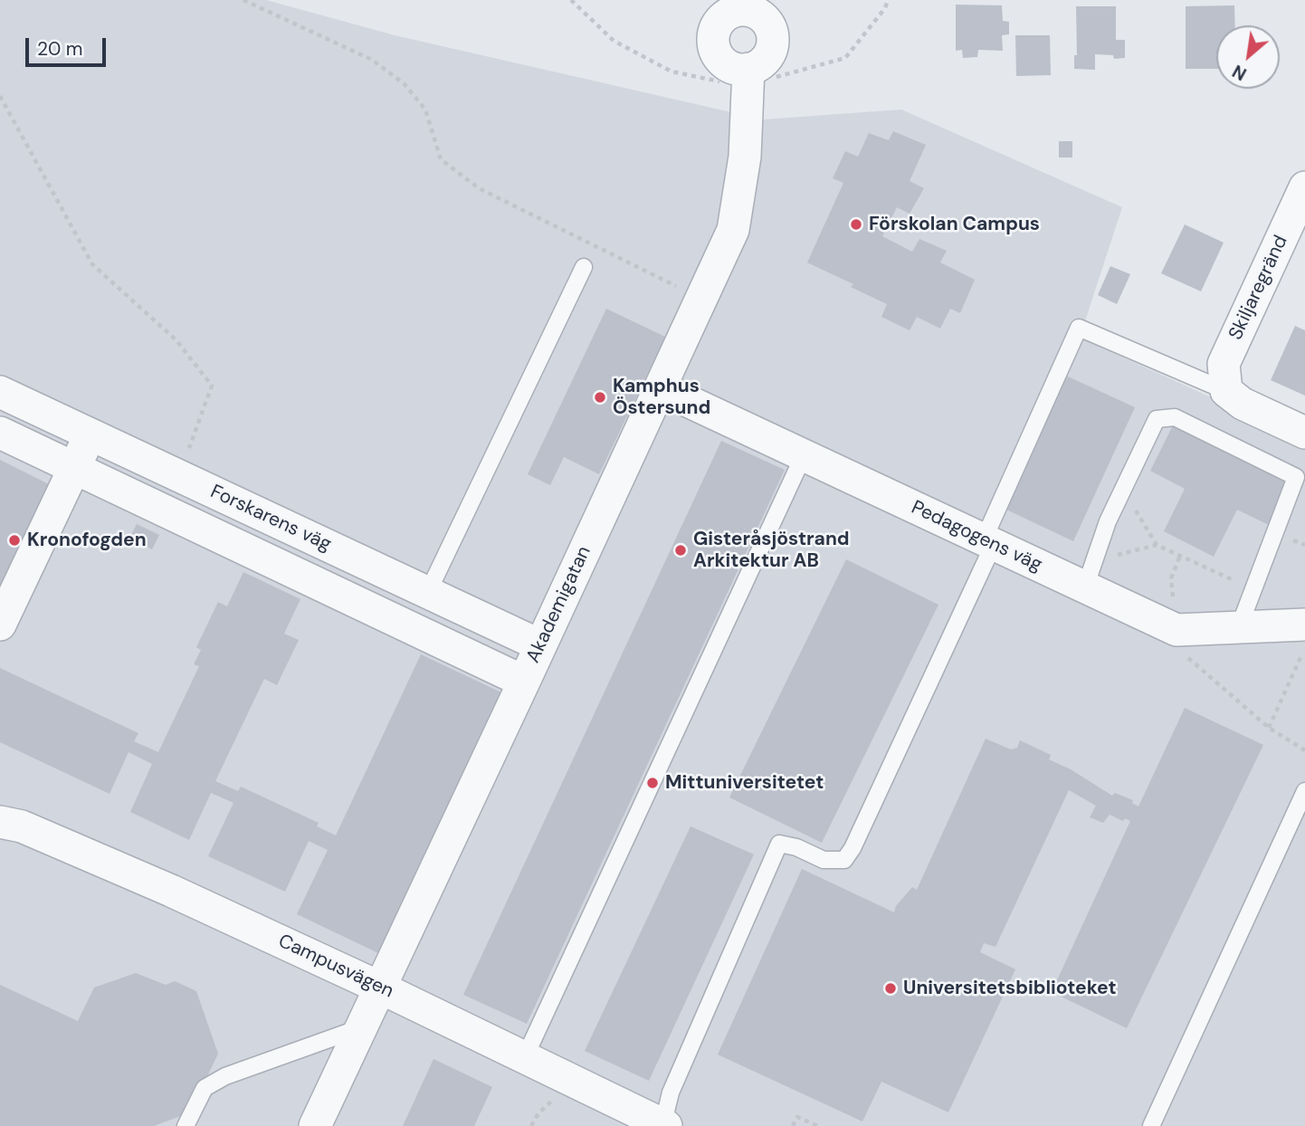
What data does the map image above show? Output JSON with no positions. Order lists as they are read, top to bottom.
{
  "streets": {
    "street": [
      "Skiljaregränd",
      "Forskarens väg",
      "Pedagogens väg",
      "Akademigatan",
      "Campusvägen"
    ]
  },
  "crossings": [
    ["Forskarens väg", "Akademigatan"],
    ["Pedagogens väg", "Akademigatan"],
    ["Akademigatan", "Campusvägen"]
  ],
  "places": [
    "Förskolan Campus",
    "Kamphus Östersund",
    "Kronofogden",
    "Gisteråsjöstrand Arkitektur AB",
    "Mittuniversitetet",
    "Universitetsbiblioteket"
  ],
  "scale_bar": "20 m",
  "north": "bottom left"
}
